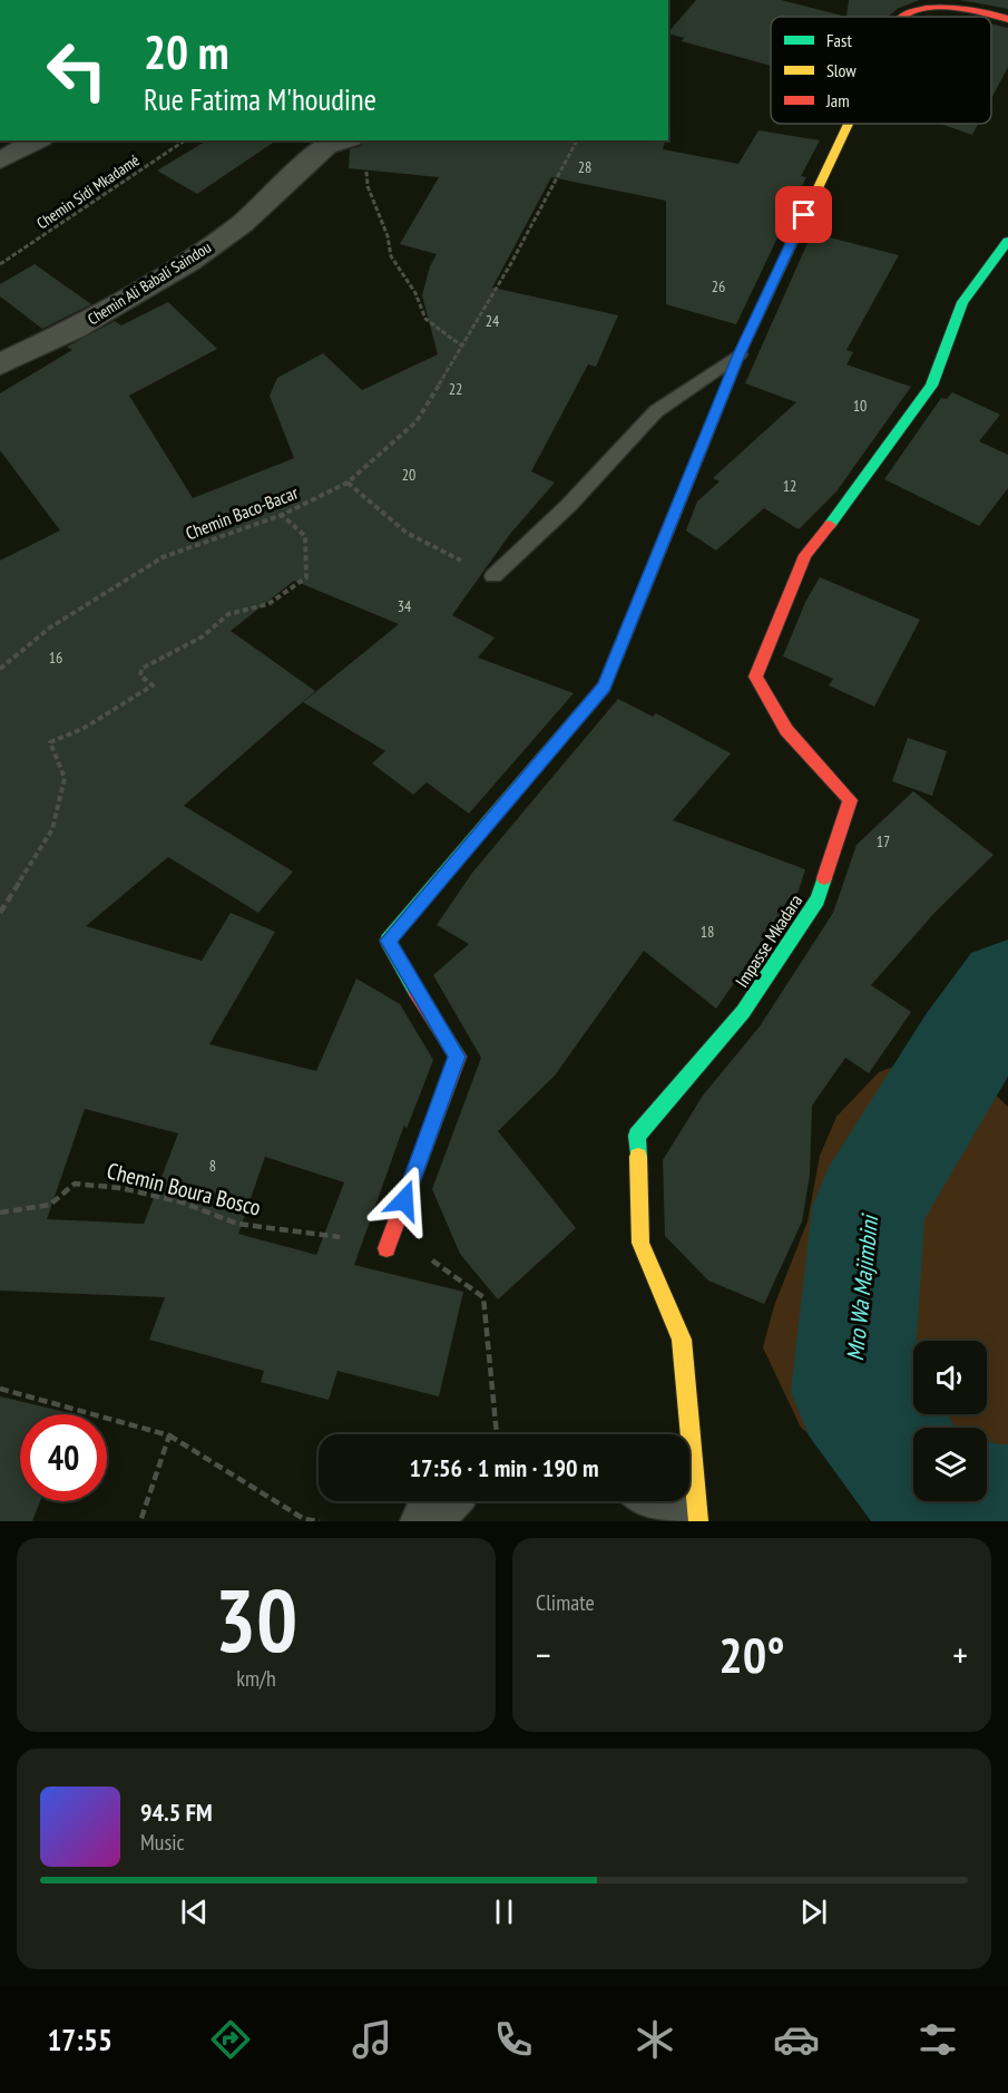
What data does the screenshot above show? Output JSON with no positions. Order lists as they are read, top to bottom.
{
  "streets": {
    "street": ["Chemin Ali Babali Saindou", "Impasse Mkadara"],
    "path": ["Chemin Sidi Mkadamé", "Chemin Baco-Bacar", "Chemin Boura Bosco"]
  },
  "water": ["Mro Wa Majimbini"],
  "house_numbers": [
    "28",
    "26",
    "24",
    "22",
    "10",
    "20",
    "12",
    "34",
    "16",
    "17",
    "18",
    "8"
  ],
  "legend": ["Fast", "Slow", "Jam"],
  "page": {
    "turn": ["20 m", "Rue Fatima M'houdine"],
    "limit": "40",
    "trip": "17:56 · 1 min · 190 m",
    "tile": [
      ["30", "km/h"],
      "Climate"
    ],
    "heat": ["−", "20°", "+"],
    "song": ["94.5 FM", "Music"],
    "tabs": "17:55"
  }
}
